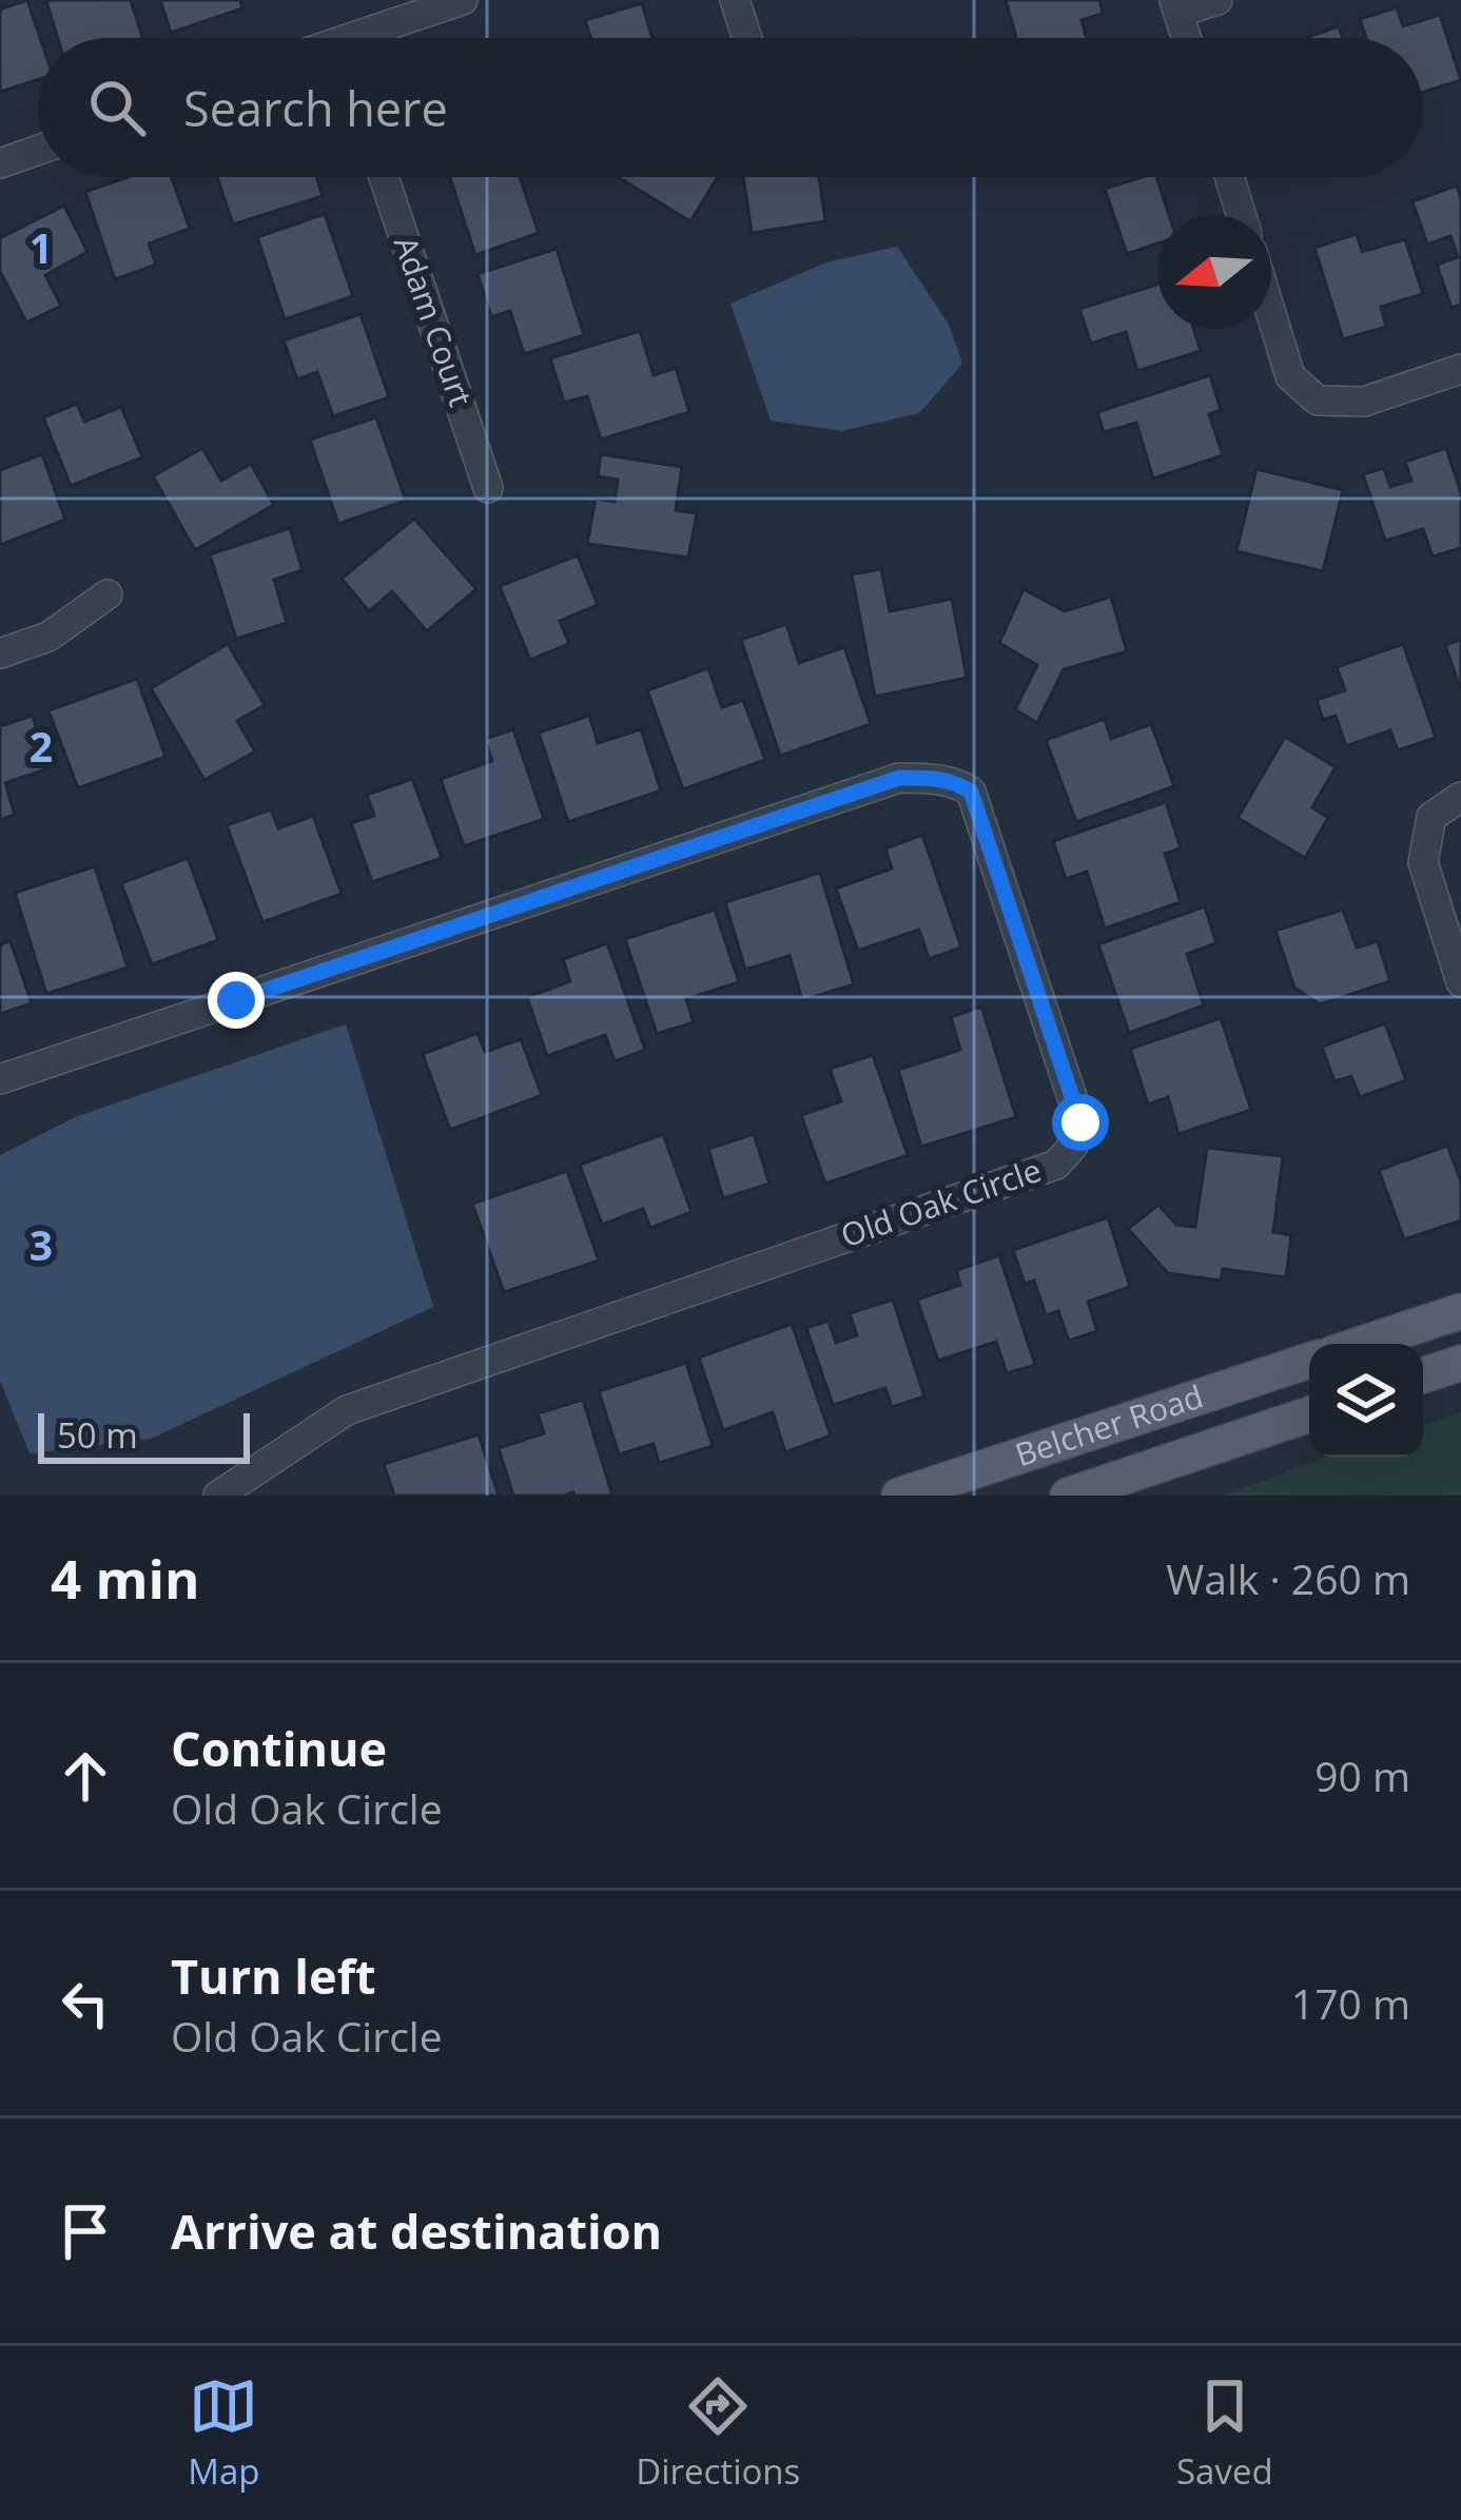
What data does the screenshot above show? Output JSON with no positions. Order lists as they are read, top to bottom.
{
  "streets": {
    "main road": ["Belcher Road"],
    "street": ["Adam Court", "Old Oak Circle"]
  },
  "scale_bar": "50 m",
  "north": "left",
  "page": {
    "search": "Search here",
    "scale": "50 m",
    "heading": ["4 min", "Walk · 260 m"],
    "list": [
      ["Continue", "Old Oak Circle", "90 m"],
      ["Turn left", "Old Oak Circle", "170 m"],
      "Arrive at destination"
    ],
    "nav": ["Map", "Directions", "Saved"]
  },
  "grid": {
    "rows": ["1", "2", "3"]
  }
}
